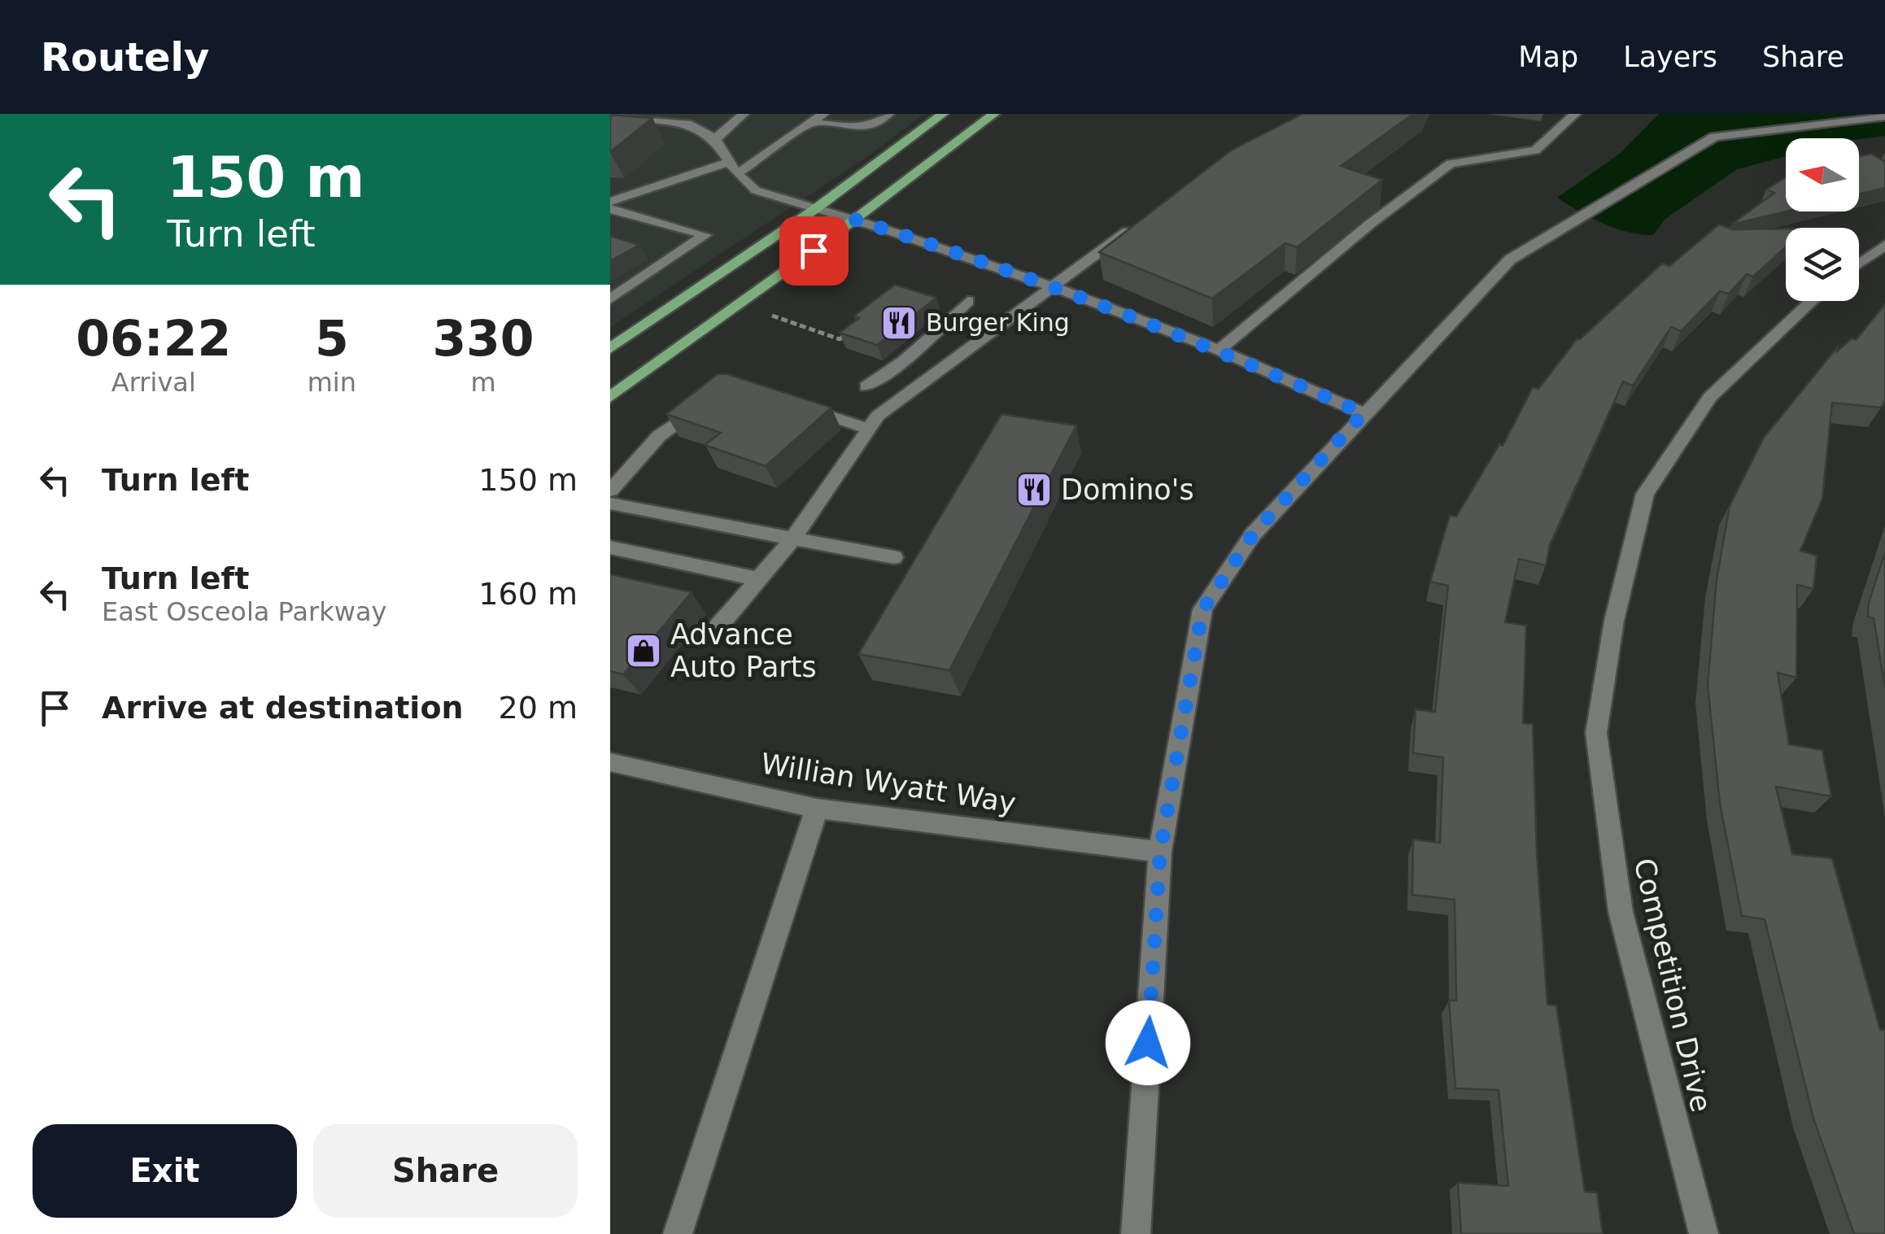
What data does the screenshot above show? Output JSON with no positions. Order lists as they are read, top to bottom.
{
  "streets": {
    "street": ["Willian Wyatt Way", "Competition Drive"]
  },
  "places": {
    "restaurant": ["Burger King", "Domino's"],
    "shop": ["Advance Auto Parts"]
  },
  "north": "left",
  "page": {
    "header": "Routely",
    "nav": ["Map", "Layers", "Share"],
    "turn": ["150 m", "Turn left"],
    "eta": [
      "06:22",
      "Arrival",
      "5",
      "min",
      "330",
      "m"
    ],
    "list": [
      {
        "name": "Turn left",
        "value": "150 m"
      },
      {
        "name": "Turn left",
        "note": "East Osceola Parkway",
        "value": "160 m"
      },
      {
        "name": "Arrive at destination",
        "value": "20 m"
      }
    ],
    "buttons": ["Exit", "Share"]
  }
}
